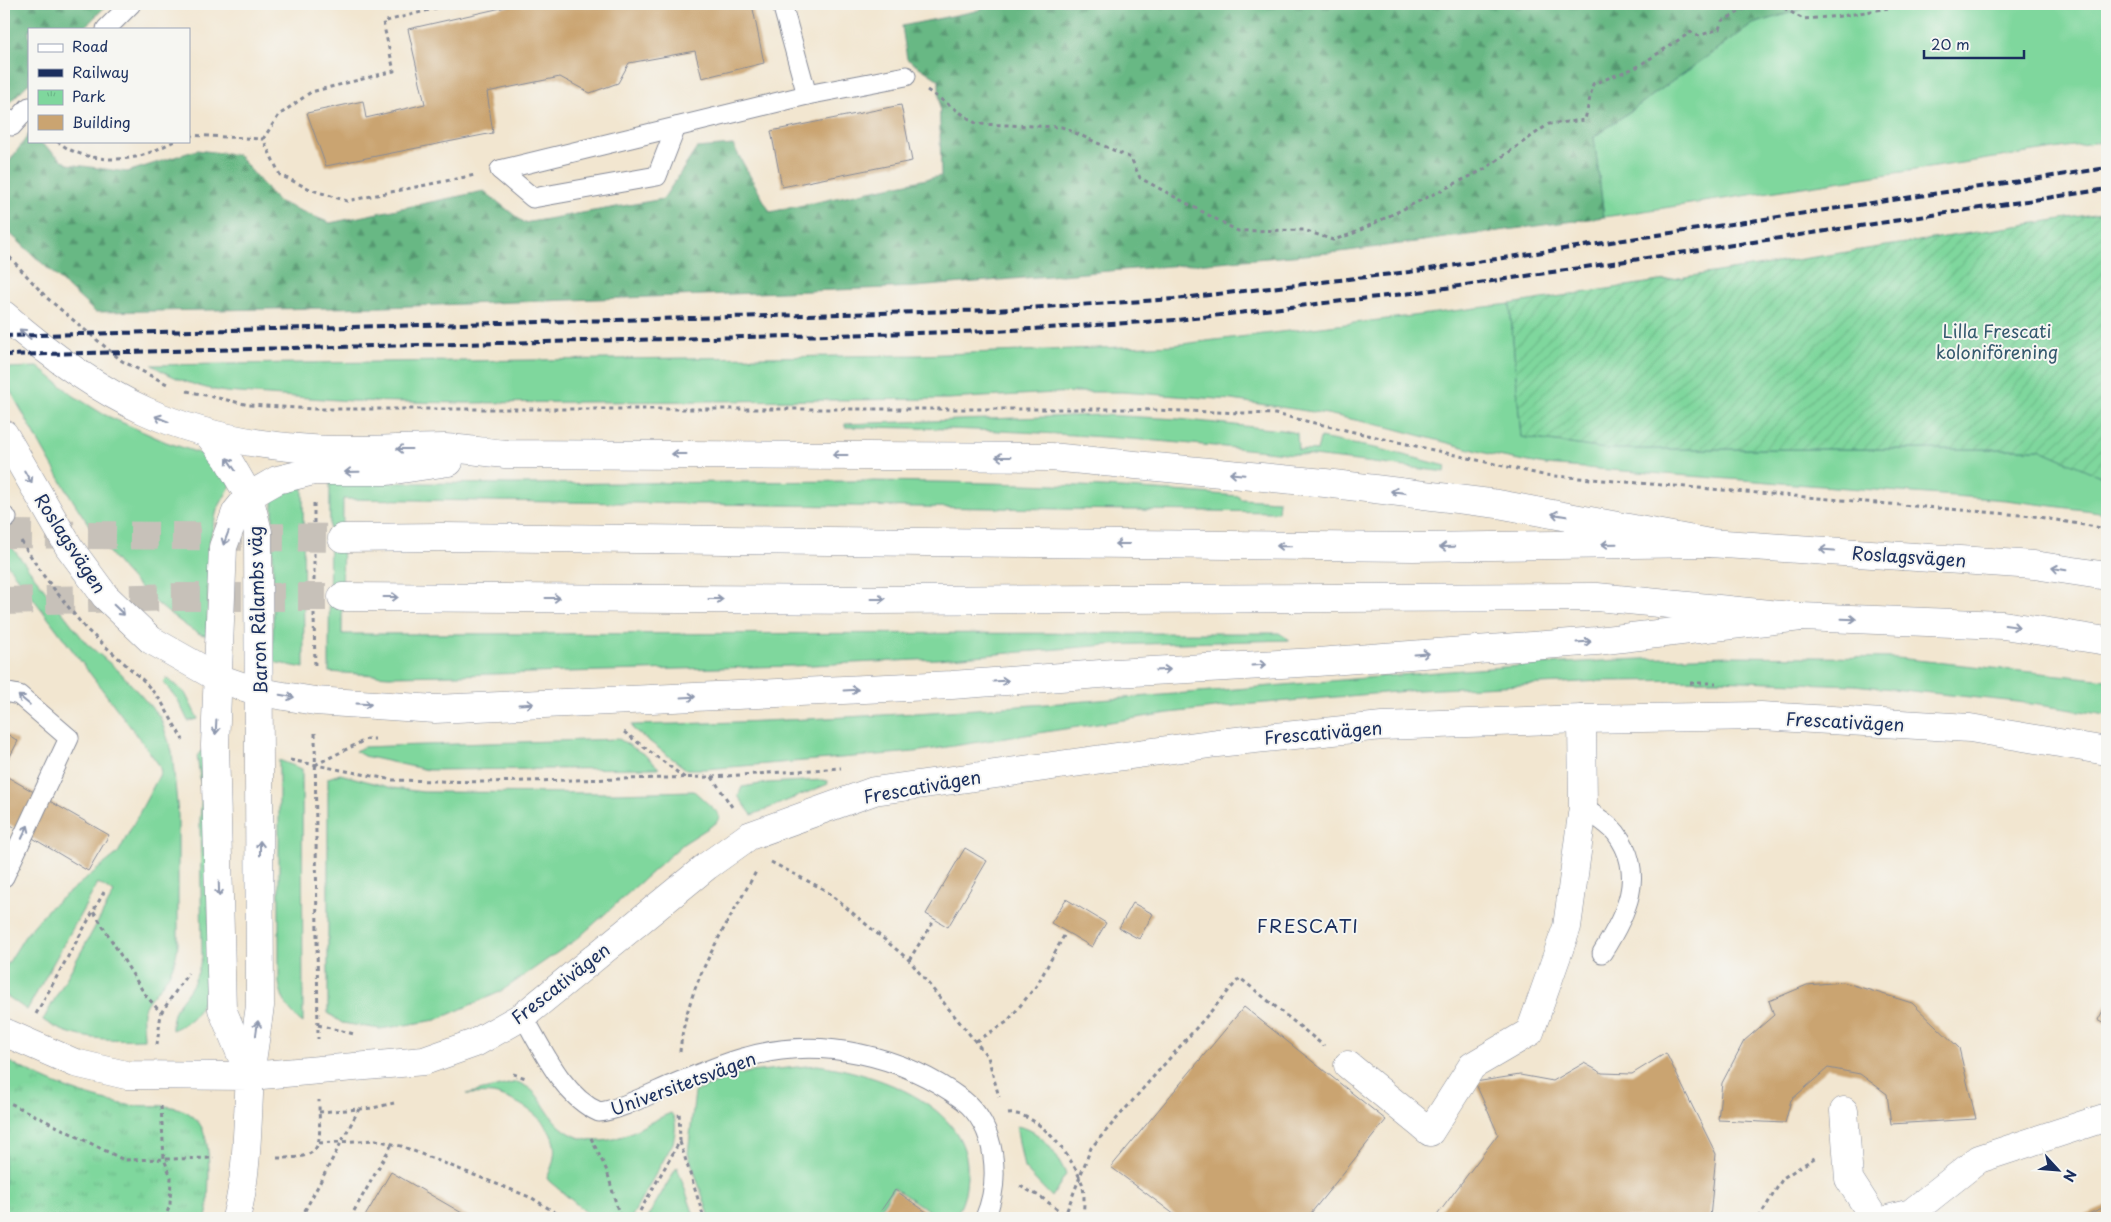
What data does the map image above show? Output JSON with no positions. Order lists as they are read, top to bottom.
{
  "streets": {
    "main road": ["Roslagsvägen", "Baron Rålambs väg", "Frescativägen"],
    "lane": ["Universitetsvägen"]
  },
  "crossings": [
    ["Roslagsvägen", "Baron Rålambs väg"],
    ["Baron Rålambs väg", "Frescativägen"],
    ["Frescativägen", "Universitetsvägen"]
  ],
  "districts": ["FRESCATI"],
  "parks": ["Lilla Frescati koloniförening"],
  "legend": [
    "Road",
    "Railway",
    "Park",
    "Building"
  ],
  "scale_bar": "20 m",
  "north": "bottom right"
}
